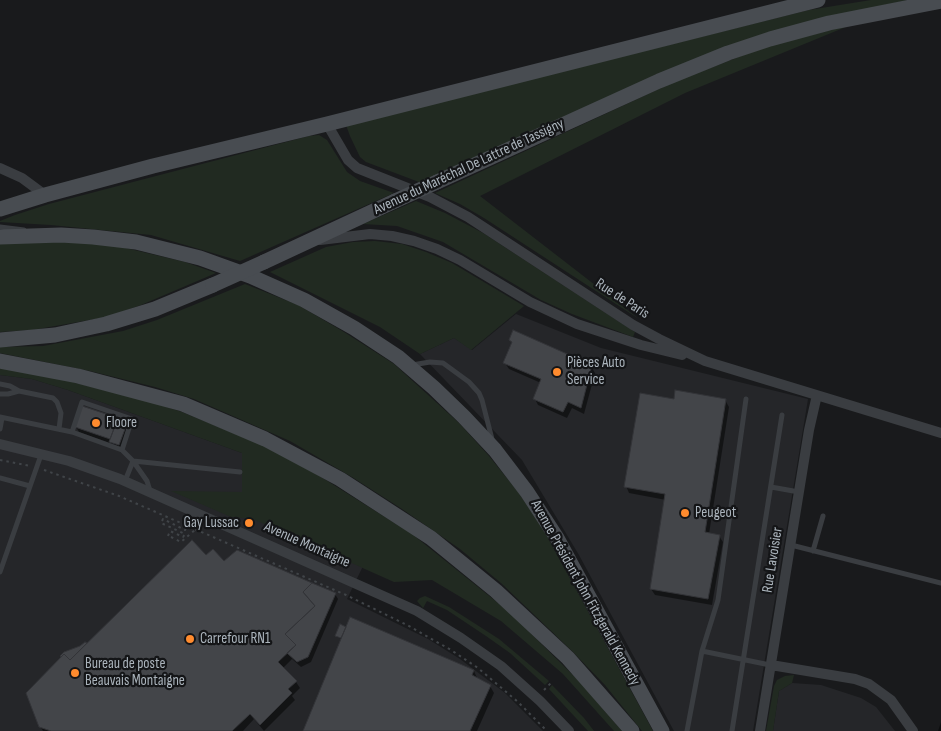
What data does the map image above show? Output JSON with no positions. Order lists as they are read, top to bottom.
{
  "streets": {
    "main road": ["Avenue du Maréchal De Lattre de Tassigny", "Avenue Président John Fitzgerald Kennedy"],
    "street": ["Rue de Paris", "Avenue Montaigne", "Rue Lavoisier"]
  },
  "crossings": [
    ["Rue de Paris", "Rue Lavoisier"]
  ],
  "places": [
    "Pièces Auto Service",
    "Floore",
    "Peugeot",
    "Gay Lussac",
    "Carrefour RN1",
    "Bureau de poste Beauvais Montaigne"
  ]
}
